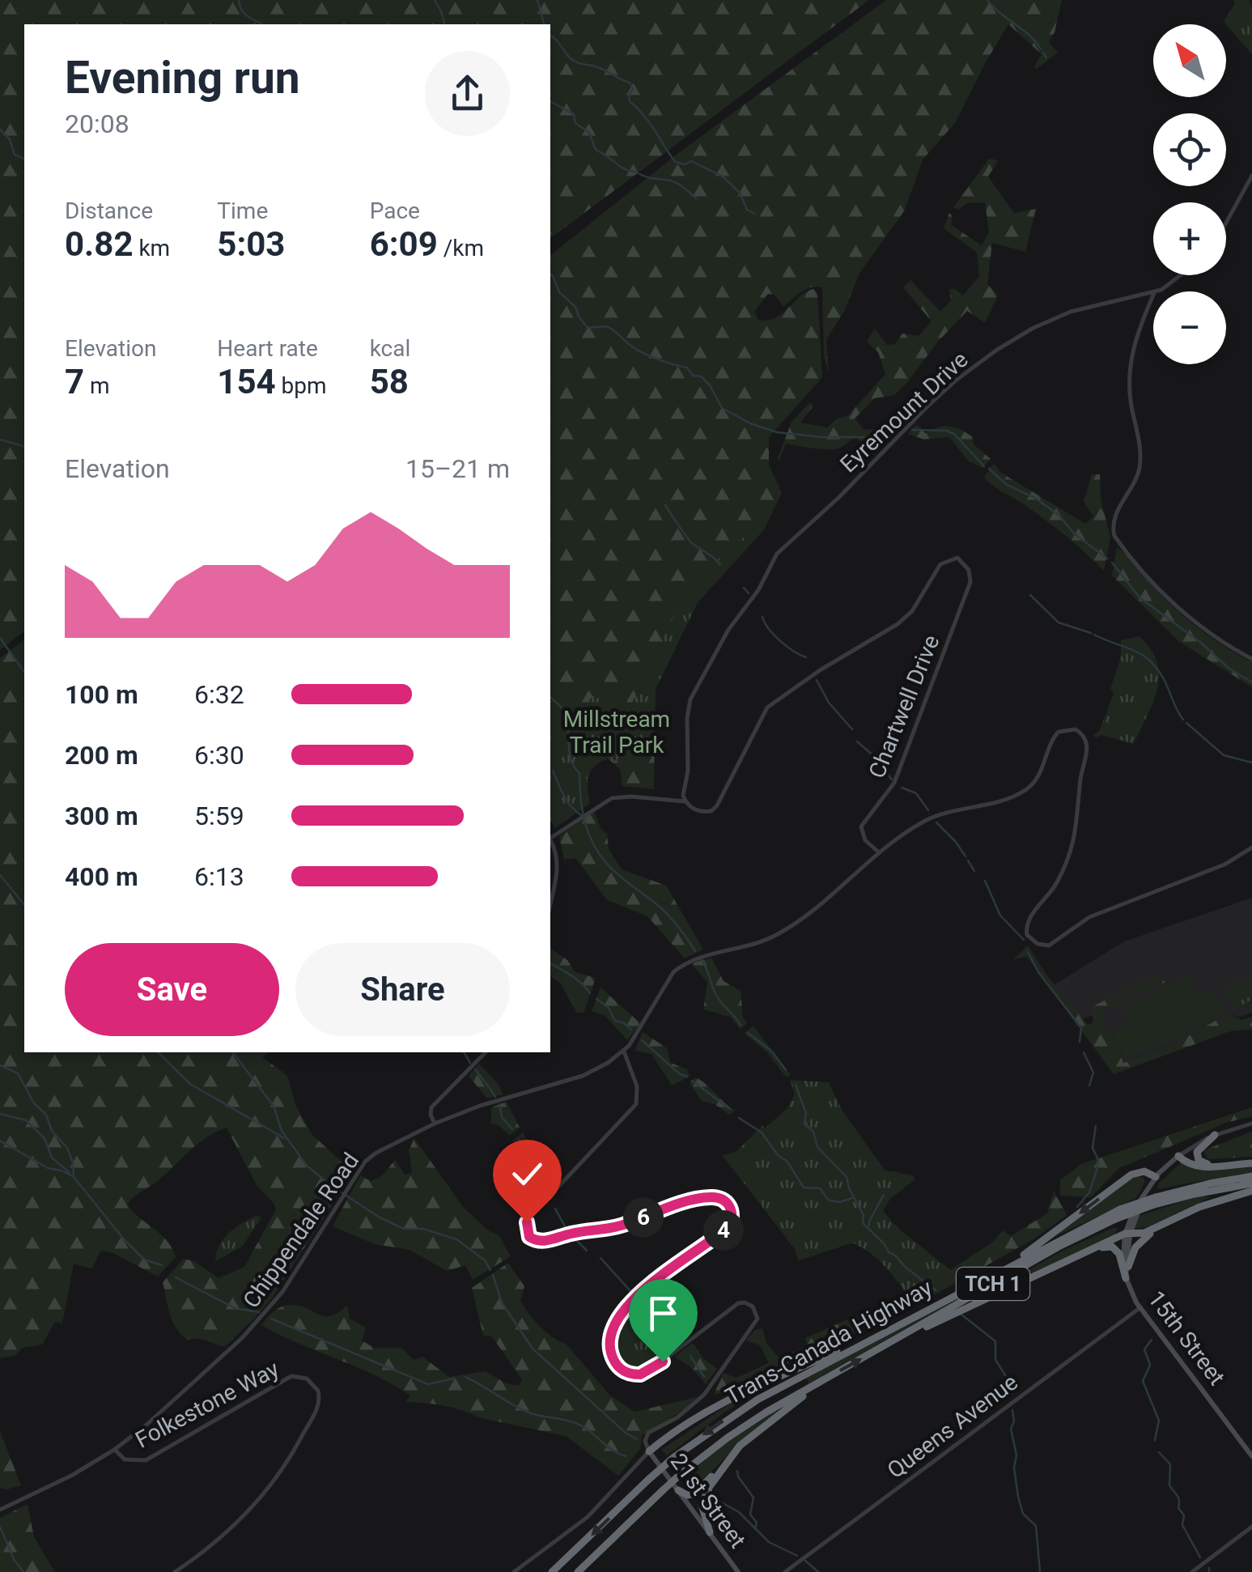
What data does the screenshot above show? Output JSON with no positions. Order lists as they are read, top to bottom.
{
  "streets": {
    "highway": ["TCH 1", "Trans-Canada Highway"],
    "main road": ["15th Street", "21st Street"],
    "street": [
      "Eyremount Drive",
      "Chartwell Drive",
      "Chippendale Road",
      "Folkestone Way",
      "Queens Avenue"
    ]
  },
  "crossings": [
    ["Eyremount Drive", "Chartwell Drive"],
    ["Chartwell Drive", "Chippendale Road"],
    ["Chippendale Road", "Folkestone Way"],
    ["15th Street", "Queens Avenue"]
  ],
  "parks": ["Millstream Trail Park"],
  "north": "top left",
  "page": {
    "map_buttons": ["+", "−"],
    "heading": ["Evening run", "20:08"],
    "stats": [
      ["Distance", "0.82 km"],
      ["Time", "5:03"],
      ["Pace", "6:09 /km"],
      ["Elevation", "7 m"],
      ["Heart rate", "154 bpm"],
      ["kcal", "58"]
    ],
    "chart": ["Elevation", "15–21 m"],
    "list": [
      {
        "name": "100 m",
        "note": "6:32"
      },
      {
        "name": "200 m",
        "note": "6:30"
      },
      {
        "name": "300 m",
        "note": "5:59"
      },
      {
        "name": "400 m",
        "note": "6:13"
      }
    ],
    "buttons": ["Save", "Share"],
    "pins": ["6", "4"]
  }
}
